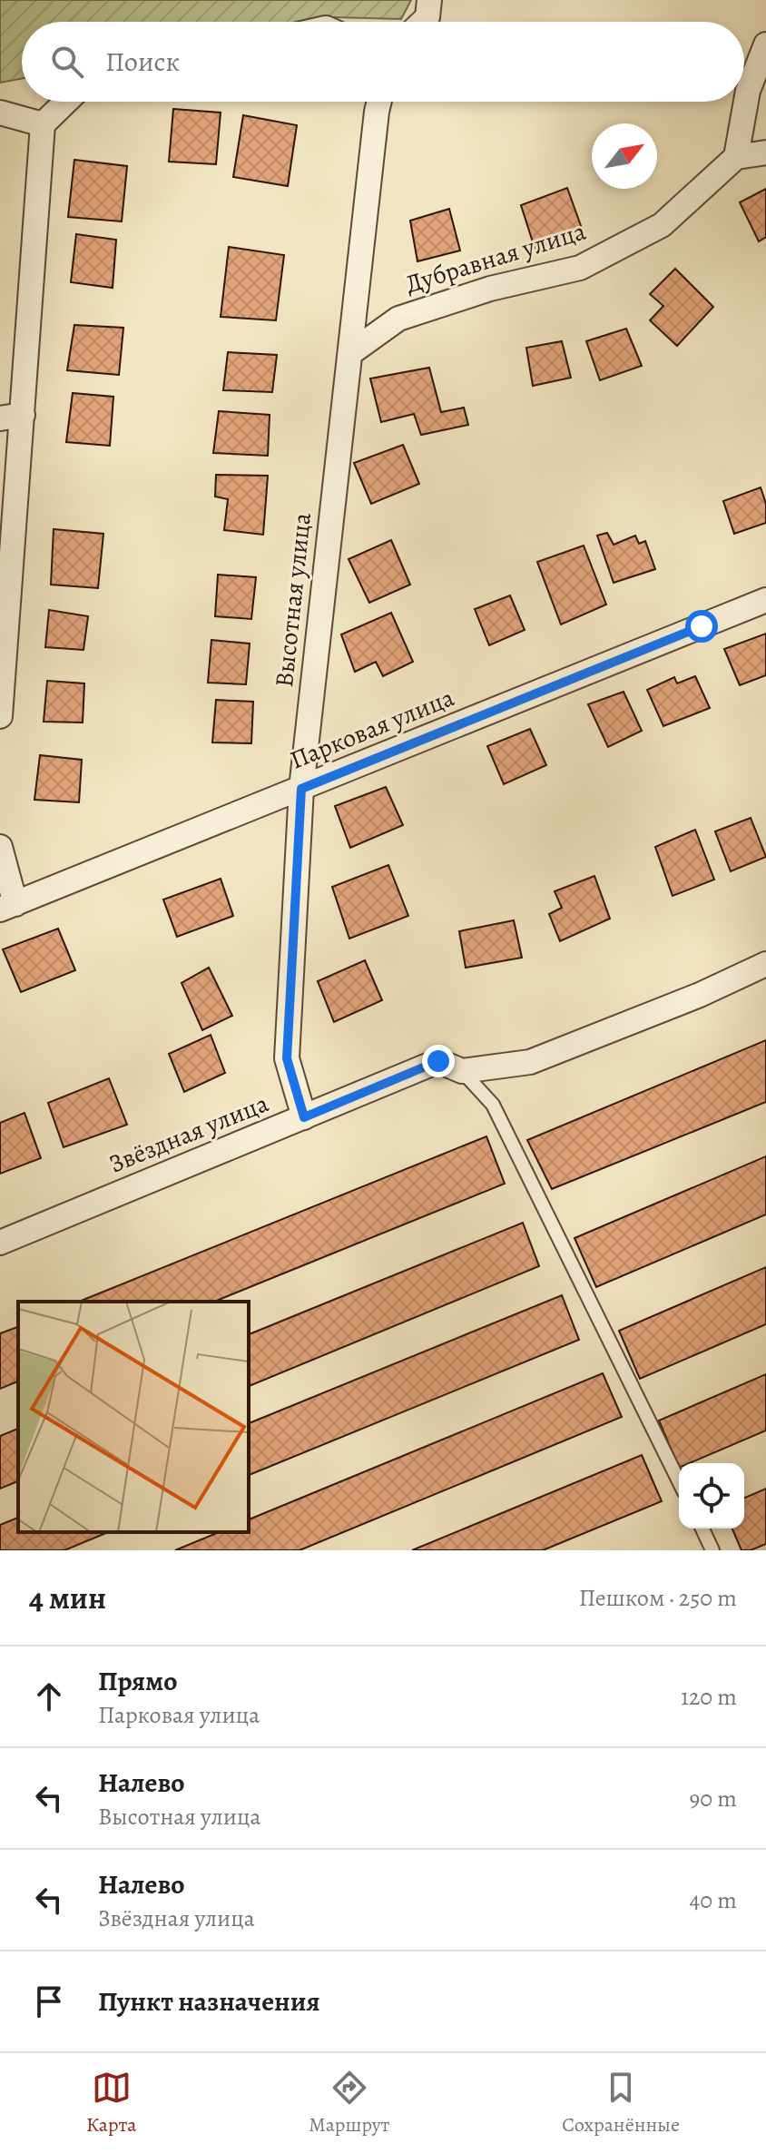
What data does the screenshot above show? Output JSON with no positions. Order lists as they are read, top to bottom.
{
  "streets": {
    "street": [
      "Дубравная улица",
      "Высотная улица",
      "Парковая улица",
      "Звёздная улица"
    ]
  },
  "crossings": [
    ["Дубравная улица", "Высотная улица"],
    ["Высотная улица", "Парковая улица"],
    ["Высотная улица", "Звёздная улица"]
  ],
  "north": "top right",
  "page": {
    "search": "Поиск",
    "heading": ["4 мин", "Пешком · 250 m"],
    "list": [
      ["Прямо", "Парковая улица", "120 m"],
      ["Налево", "Высотная улица", "90 m"],
      ["Налево", "Звёздная улица", "40 m"],
      "Пункт назначения"
    ],
    "nav": ["Карта", "Маршрут", "Сохранённые"]
  }
}
